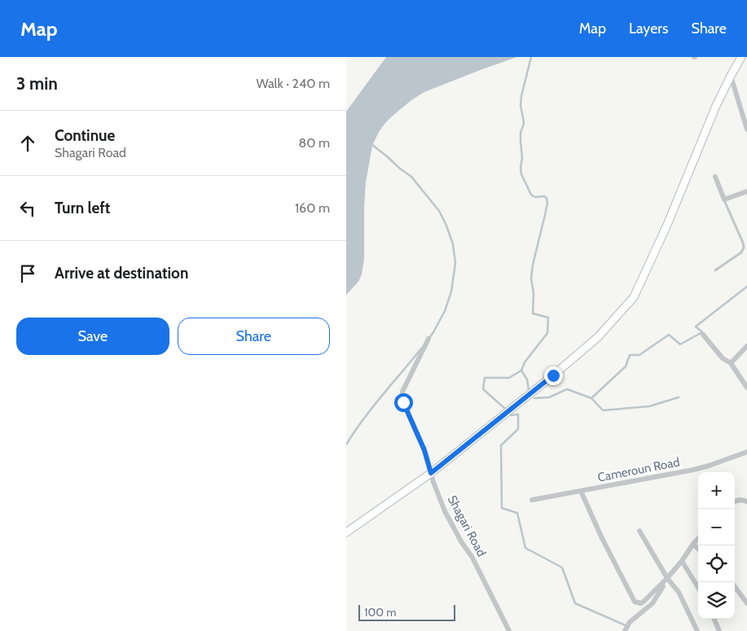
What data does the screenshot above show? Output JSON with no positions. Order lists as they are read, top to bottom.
{
  "streets": {
    "street": ["Cameroun Road", "Shagari Road"]
  },
  "scale_bar": "100 m",
  "page": {
    "header": "Map",
    "nav": ["Map", "Layers", "Share"],
    "heading": ["3 min", "Walk · 240 m"],
    "list": [
      ["Continue", "Shagari Road", "80 m"],
      ["Turn left", "160 m"],
      "Arrive at destination"
    ],
    "buttons": ["Save", "Share"],
    "map_buttons": ["+", "−"],
    "scale": "100 m"
  }
}
